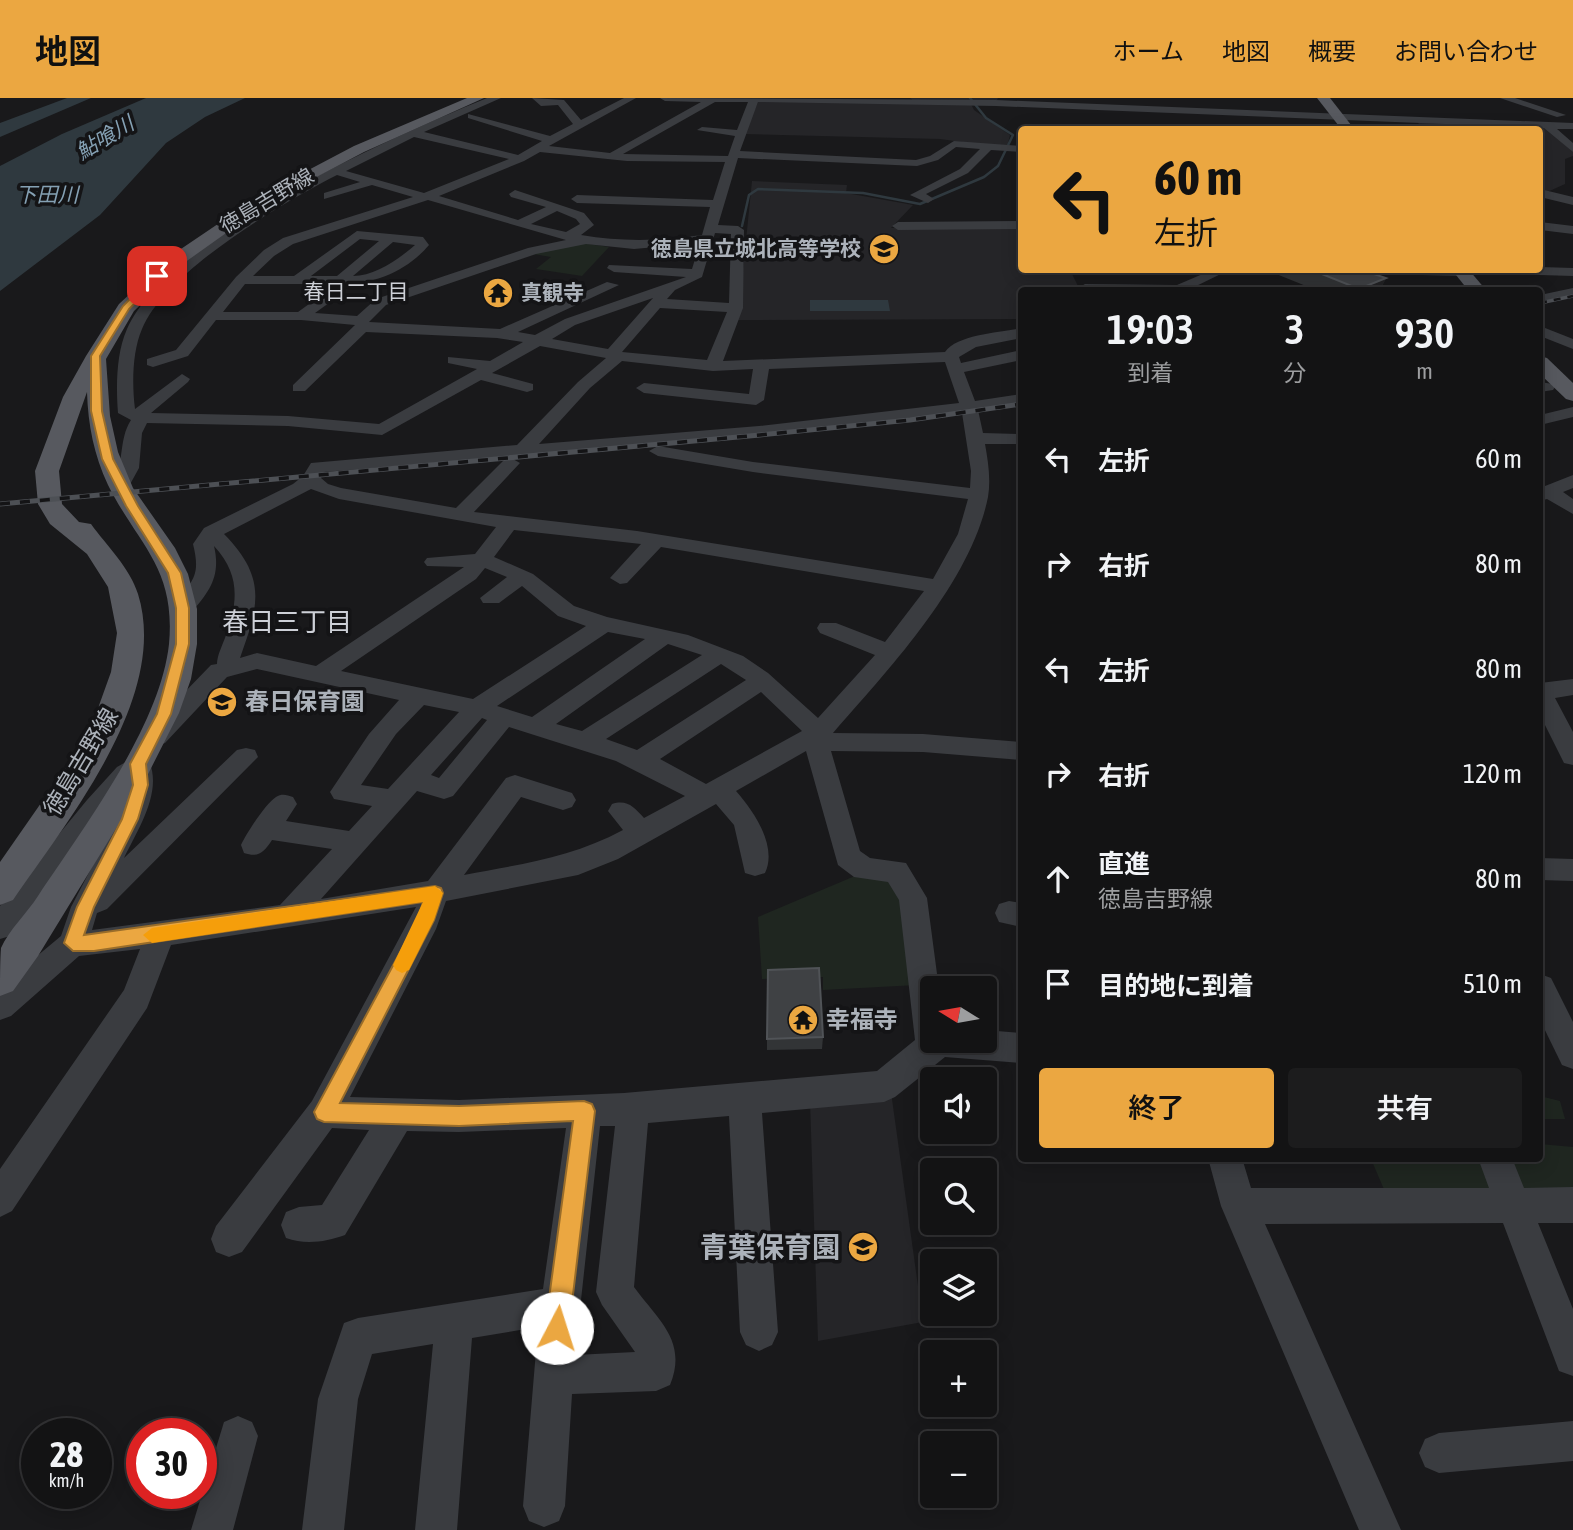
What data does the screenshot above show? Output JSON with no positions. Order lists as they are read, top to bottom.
{
  "streets": {
    "main road": ["徳島吉野線"]
  },
  "districts": ["春日二丁目", "春日三丁目"],
  "water": ["鮎喰川", "下田川"],
  "places": {
    "school or university": ["徳島県立城北高等学校", "春日保育園", "青葉保育園"],
    "temple": ["真観寺", "幸福寺"]
  },
  "north": "left",
  "page": {
    "header": "地図",
    "nav": [
      "ホーム",
      "地図",
      "概要",
      "お問い合わせ"
    ],
    "turn": ["60 m", "左折"],
    "eta": [
      "19:03",
      "到着",
      "3",
      "分",
      "930",
      "m"
    ],
    "list": [
      {
        "name": "左折",
        "value": "60 m"
      },
      {
        "name": "右折",
        "value": "80 m"
      },
      {
        "name": "左折",
        "value": "80 m"
      },
      {
        "name": "右折",
        "value": "120 m"
      },
      {
        "name": "直進",
        "note": "徳島吉野線",
        "value": "80 m"
      },
      {
        "name": "目的地に到着",
        "value": "510 m"
      }
    ],
    "map_buttons": ["+", "−"],
    "buttons": ["終了", "共有"],
    "speed": "28 km/h",
    "limit": "30"
  }
}
